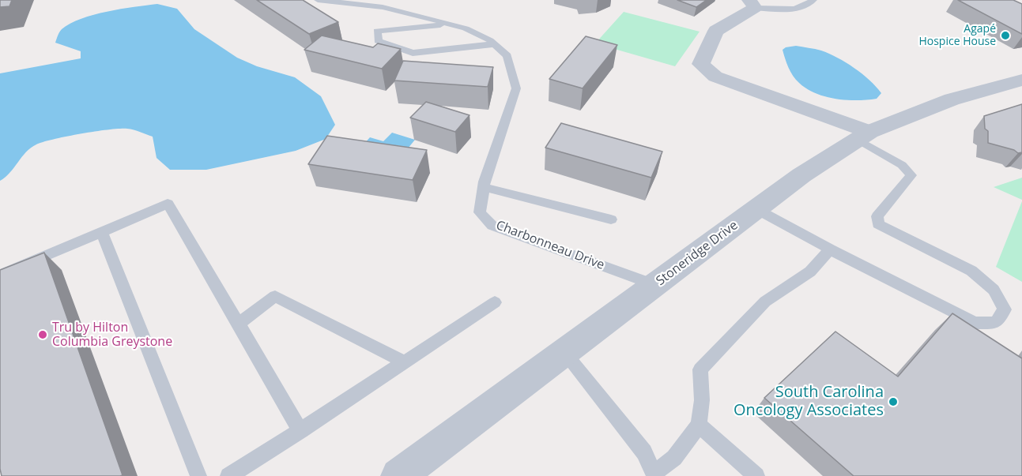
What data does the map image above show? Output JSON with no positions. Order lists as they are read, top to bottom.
{
  "streets": {
    "street": ["Stoneridge Drive"],
    "lane": ["Charbonneau Drive"]
  },
  "crossings": [
    ["Charbonneau Drive", "Stoneridge Drive"]
  ],
  "places": ["Agapé Hospice House", "Tru by Hilton Columbia Greystone", "South Carolina Oncology Associates"]
}
